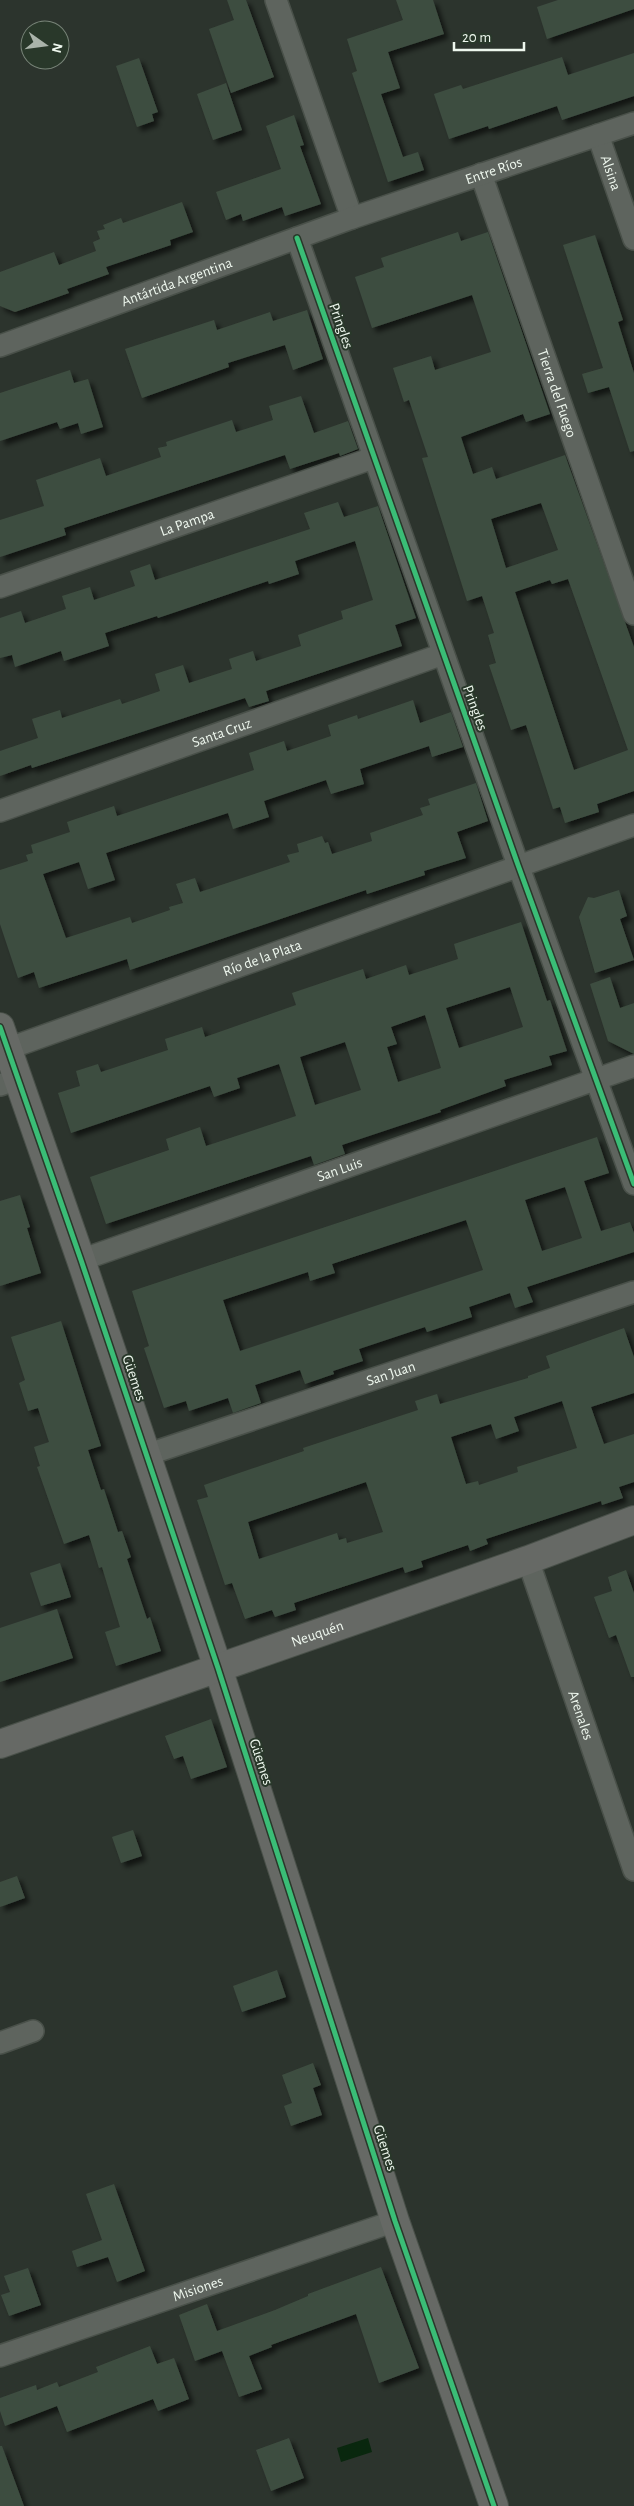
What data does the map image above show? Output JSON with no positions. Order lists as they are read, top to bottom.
{
  "streets": {
    "street": [
      "Entre Ríos",
      "Alsina",
      "Antártida Argentina",
      "Pringles",
      "Tierra del Fuego",
      "La Pampa",
      "Santa Cruz",
      "Río de la Plata",
      "San Luis",
      "San Juan",
      "Güemes",
      "Neuquén",
      "Arenales",
      "Misiones"
    ]
  },
  "crossings": [
    ["Entre Ríos", "Alsina"],
    ["Entre Ríos", "Antártida Argentina"],
    ["Entre Ríos", "Tierra del Fuego"],
    ["Antártida Argentina", "Pringles"],
    ["Pringles", "La Pampa"],
    ["Pringles", "Santa Cruz"],
    ["Pringles", "Río de la Plata"],
    ["Pringles", "San Luis"],
    ["Río de la Plata", "Güemes"],
    ["San Luis", "Güemes"],
    ["San Juan", "Güemes"],
    ["Güemes", "Neuquén"],
    ["Güemes", "Misiones"],
    ["Neuquén", "Arenales"]
  ],
  "scale_bar": "20 m",
  "north": "right"
}
